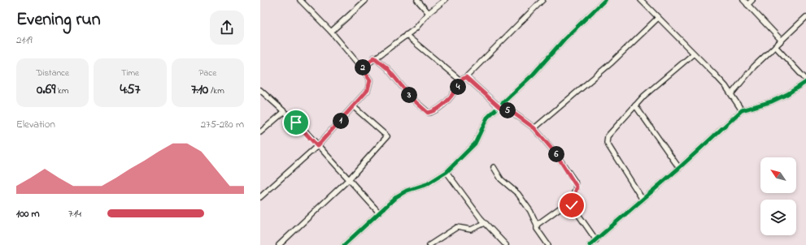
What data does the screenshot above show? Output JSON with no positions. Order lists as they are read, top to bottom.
{
  "north": "top left",
  "page": {
    "heading": ["Evening run", "21:19"],
    "stats": [
      ["Distance", "0.69 km"],
      ["Time", "4:57"],
      ["Pace", "7:10 /km"]
    ],
    "pins": [
      "2",
      "4",
      "3",
      "5",
      "1",
      "6"
    ],
    "chart": ["Elevation", "275–280 m"],
    "list": [
      {
        "name": "100 m",
        "note": "7:14"
      }
    ]
  }
}
